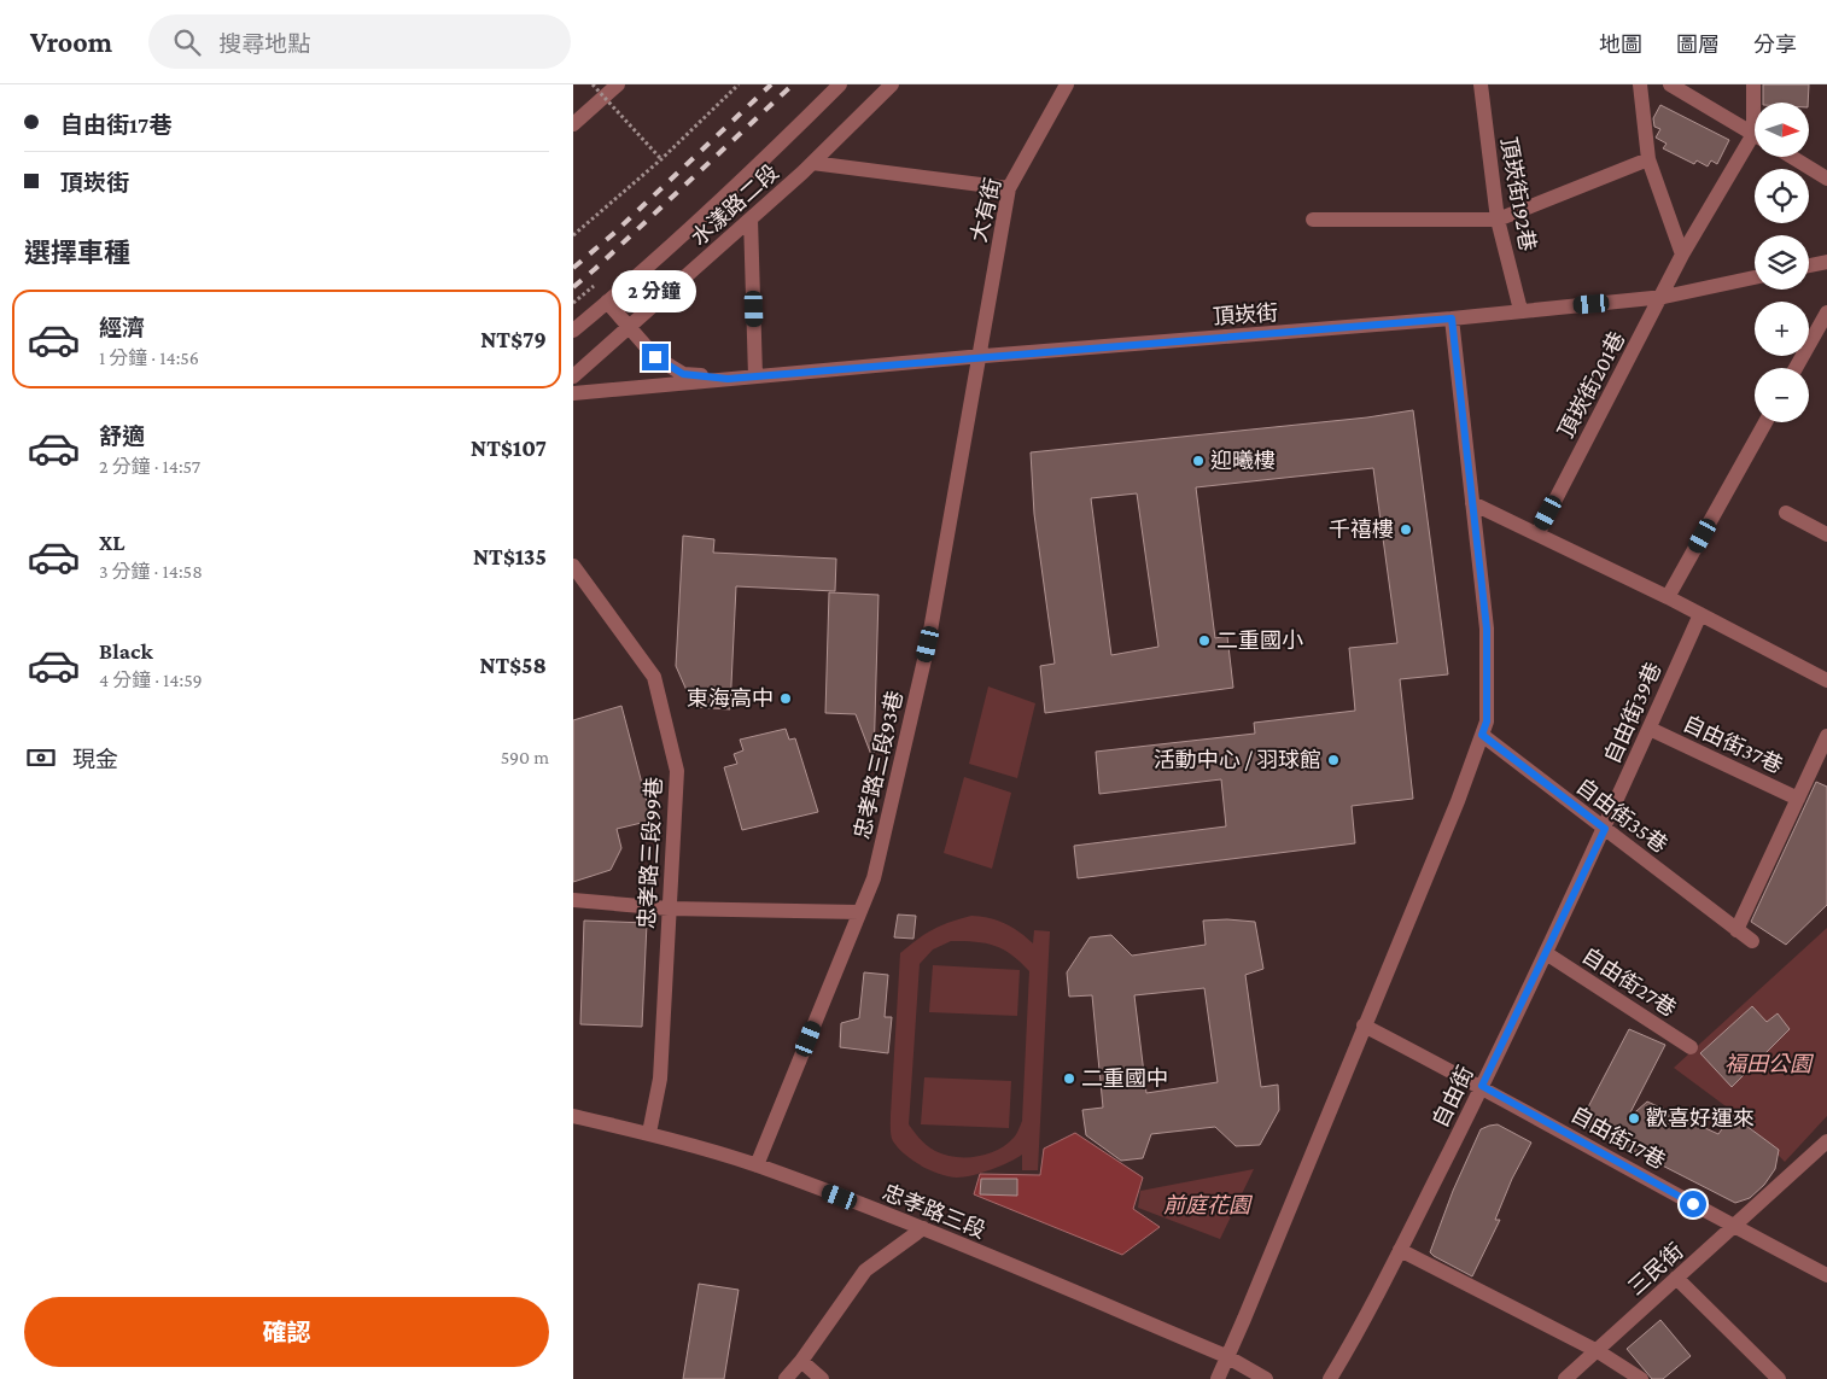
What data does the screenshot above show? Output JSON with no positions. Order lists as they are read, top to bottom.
{
  "streets": {
    "street": [
      "頂崁街192巷",
      "水漾路二段",
      "大有街",
      "頂崁街",
      "頂崁街201巷",
      "自由街39巷",
      "自由街37巷",
      "忠孝路三段93巷",
      "自由街35巷",
      "忠孝路三段99巷",
      "自由街27巷",
      "自由街",
      "自由街17巷",
      "忠孝路三段",
      "三民街"
    ]
  },
  "crossings": [
    ["頂崁街192巷", "頂崁街"],
    ["水漾路二段", "頂崁街"],
    ["大有街", "頂崁街"],
    ["大有街", "忠孝路三段93巷"],
    ["頂崁街", "頂崁街201巷"],
    ["頂崁街", "忠孝路三段93巷"],
    ["自由街39巷", "自由街37巷"],
    ["自由街39巷", "自由街35巷"],
    ["自由街39巷", "自由街"],
    ["忠孝路三段93巷", "忠孝路三段"],
    ["自由街35巷", "自由街"],
    ["忠孝路三段99巷", "忠孝路三段"],
    ["自由街27巷", "自由街"],
    ["自由街", "自由街17巷"],
    ["自由街17巷", "三民街"]
  ],
  "parks": ["福田公園", "前庭花園"],
  "places": [
    "迎曦樓",
    "千禧樓",
    "二重國小",
    "東海高中",
    "活動中心 / 羽球館",
    "二重國中",
    "歡喜好運來"
  ],
  "north": "right",
  "page": {
    "header": "Vroom",
    "search": "搜尋地點",
    "nav": ["地圖", "圖層", "分享"],
    "banner": ["自由街17巷", "頂崁街"],
    "map_buttons": ["+", "−"],
    "heading": "選擇車種",
    "bubble": "2 分鐘",
    "list": [
      {
        "name": "經濟",
        "note": "1 分鐘 · 14:56",
        "value": "NT$79"
      },
      {
        "name": "舒適",
        "note": "2 分鐘 · 14:57",
        "value": "NT$107"
      },
      {
        "name": "XL",
        "note": "3 分鐘 · 14:58",
        "value": "NT$135"
      },
      {
        "name": "Black",
        "note": "4 分鐘 · 14:59",
        "value": "NT$58"
      }
    ],
    "pay": ["現金", "590 m"],
    "buttons": "確認"
  }
}
